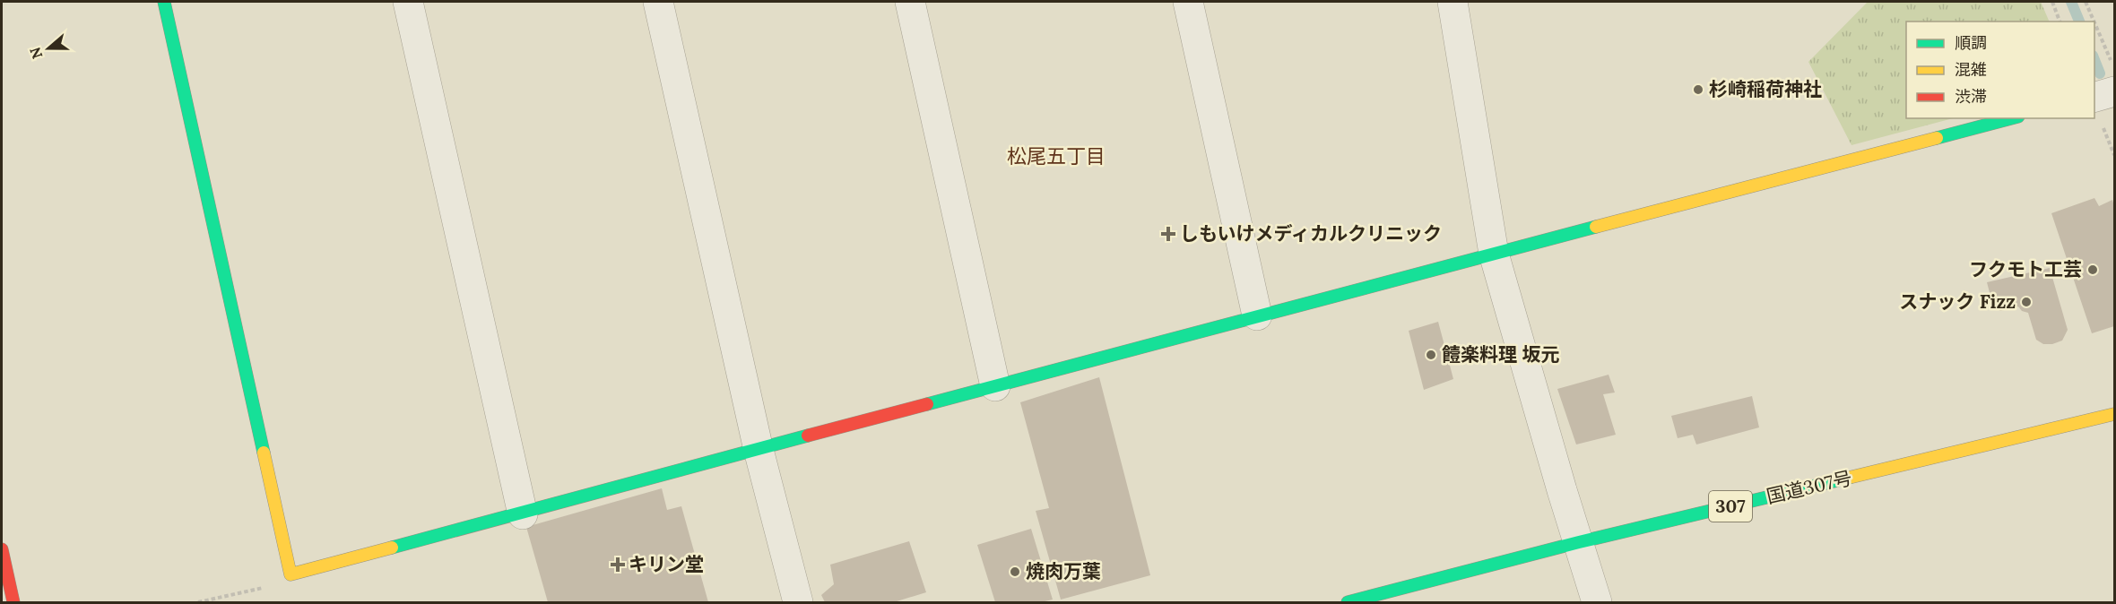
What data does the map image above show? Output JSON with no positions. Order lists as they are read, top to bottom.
{
  "streets": {
    "main road": ["国道307号", "307"]
  },
  "districts": ["松尾五丁目"],
  "places": {
    "other": [
      "杉崎稲荷神社",
      "フクモト工芸",
      "スナック Fizz",
      "饐楽料理 坂元",
      "焼肉万葉"
    ],
    "health": ["しもいけメディカルクリニック", "キリン堂"]
  },
  "legend": ["順調", "混雑", "渋滞"],
  "north": "left"
}
